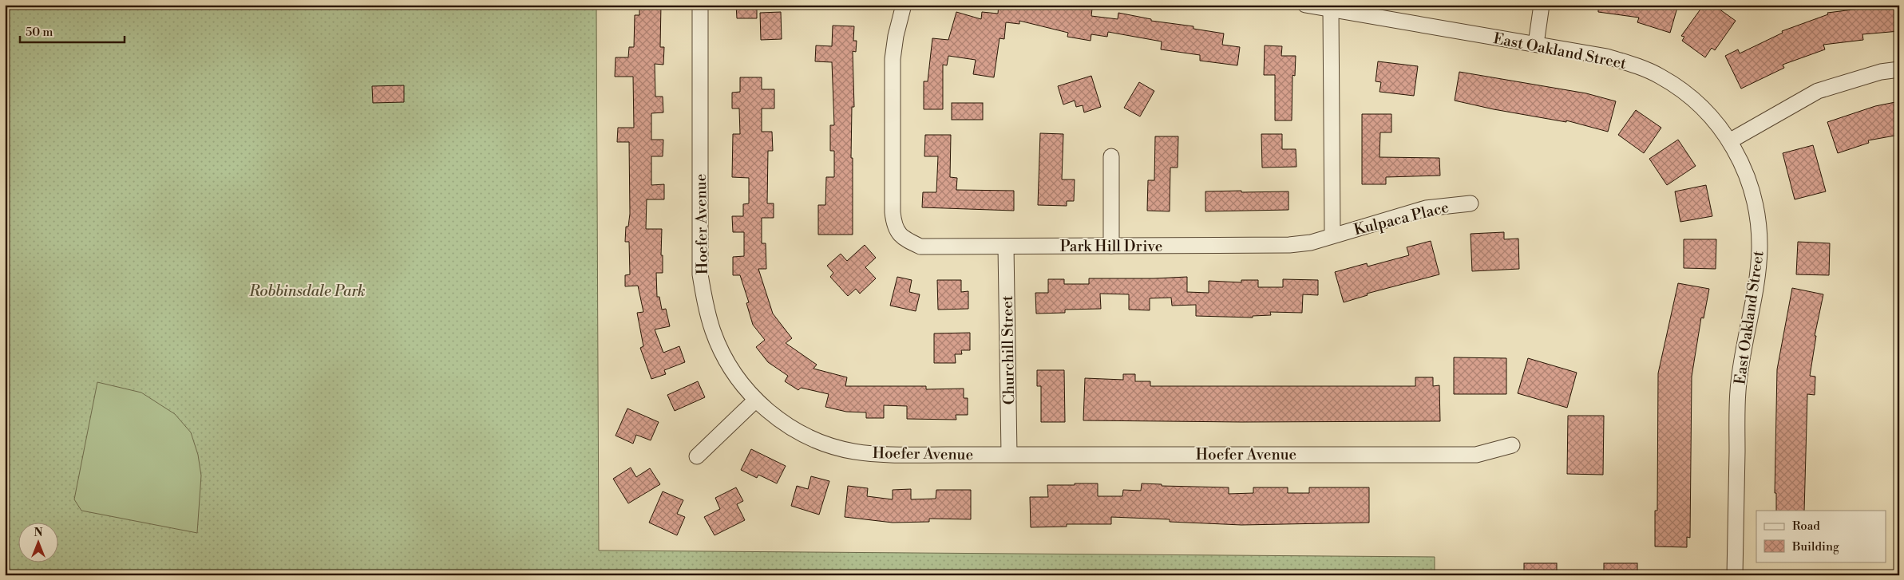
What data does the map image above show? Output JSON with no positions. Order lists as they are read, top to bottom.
{
  "streets": {
    "street": [
      "East Oakland Street",
      "Kulpaca Place",
      "Hoefer Avenue",
      "Park Hill Drive",
      "Churchill Street"
    ]
  },
  "crossings": [
    ["Kulpaca Place", "Park Hill Drive"],
    ["Hoefer Avenue", "Churchill Street"],
    ["Park Hill Drive", "Churchill Street"]
  ],
  "parks": ["Robbinsdale Park"],
  "legend": ["Road", "Building"],
  "scale_bar": "50 m",
  "north": "top"
}
